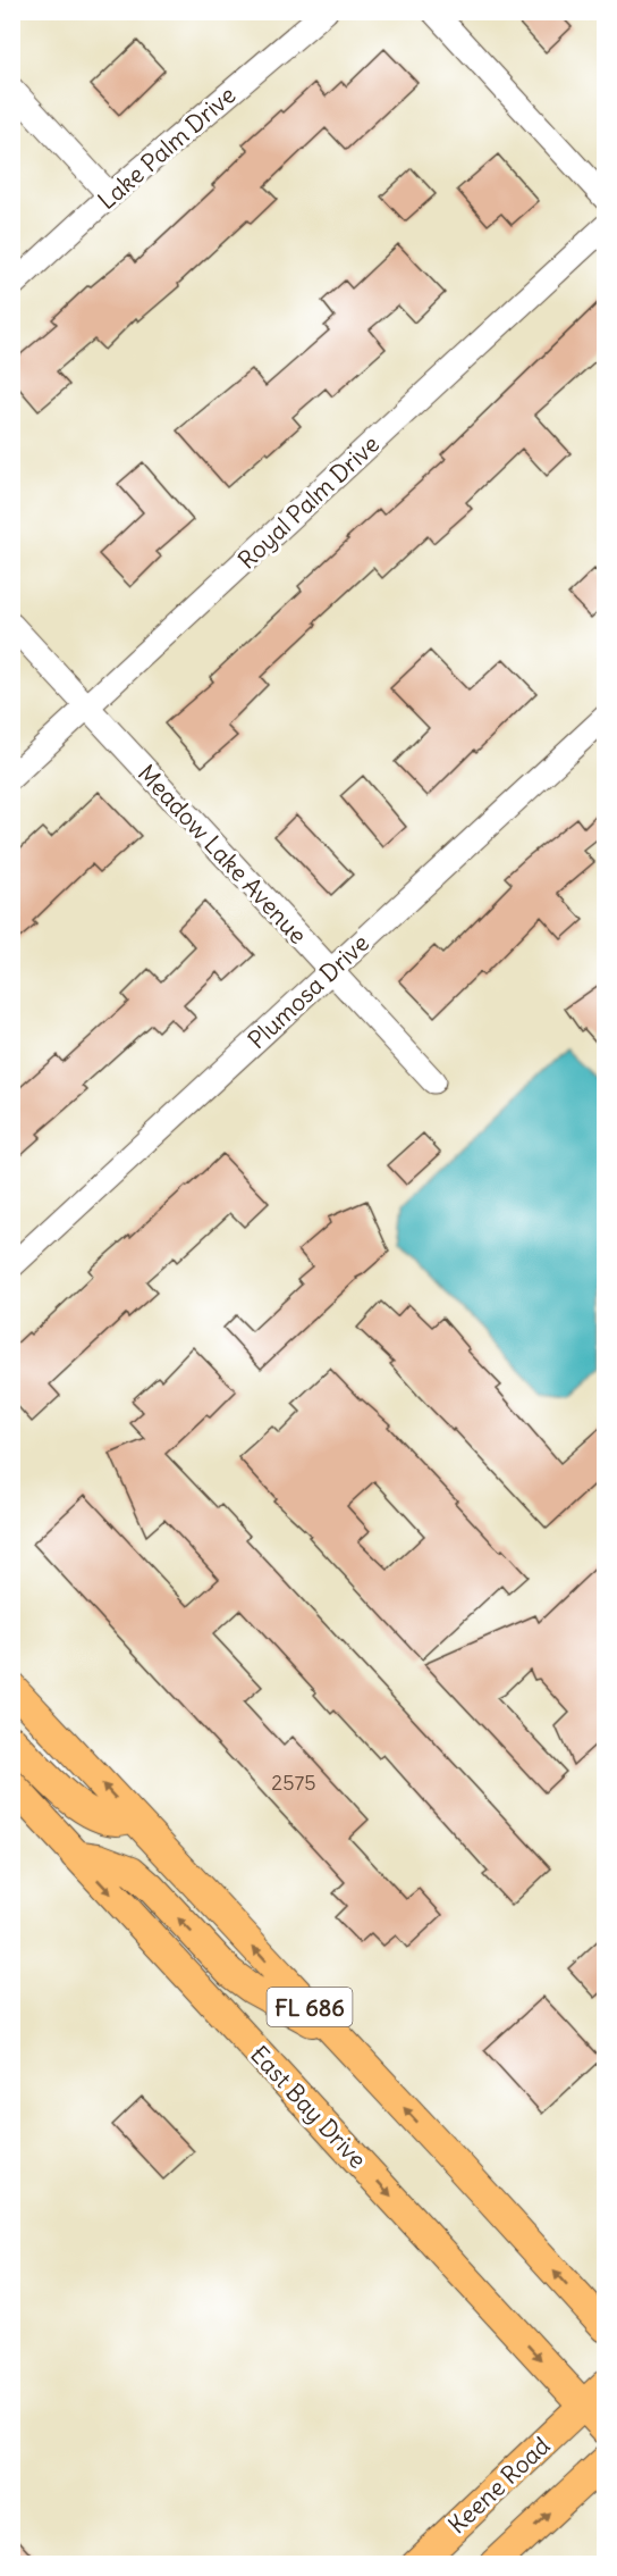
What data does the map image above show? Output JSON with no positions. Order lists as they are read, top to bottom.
{
  "streets": {
    "main road": ["FL 686", "East Bay Drive", "Keene Road"],
    "street": [
      "Lake Palm Drive",
      "Royal Palm Drive",
      "Meadow Lake Avenue",
      "Plumosa Drive"
    ]
  },
  "crossings": [
    ["Royal Palm Drive", "Meadow Lake Avenue"],
    ["Meadow Lake Avenue", "Plumosa Drive"],
    ["East Bay Drive", "Keene Road"]
  ],
  "house_numbers": ["2575"]
}
